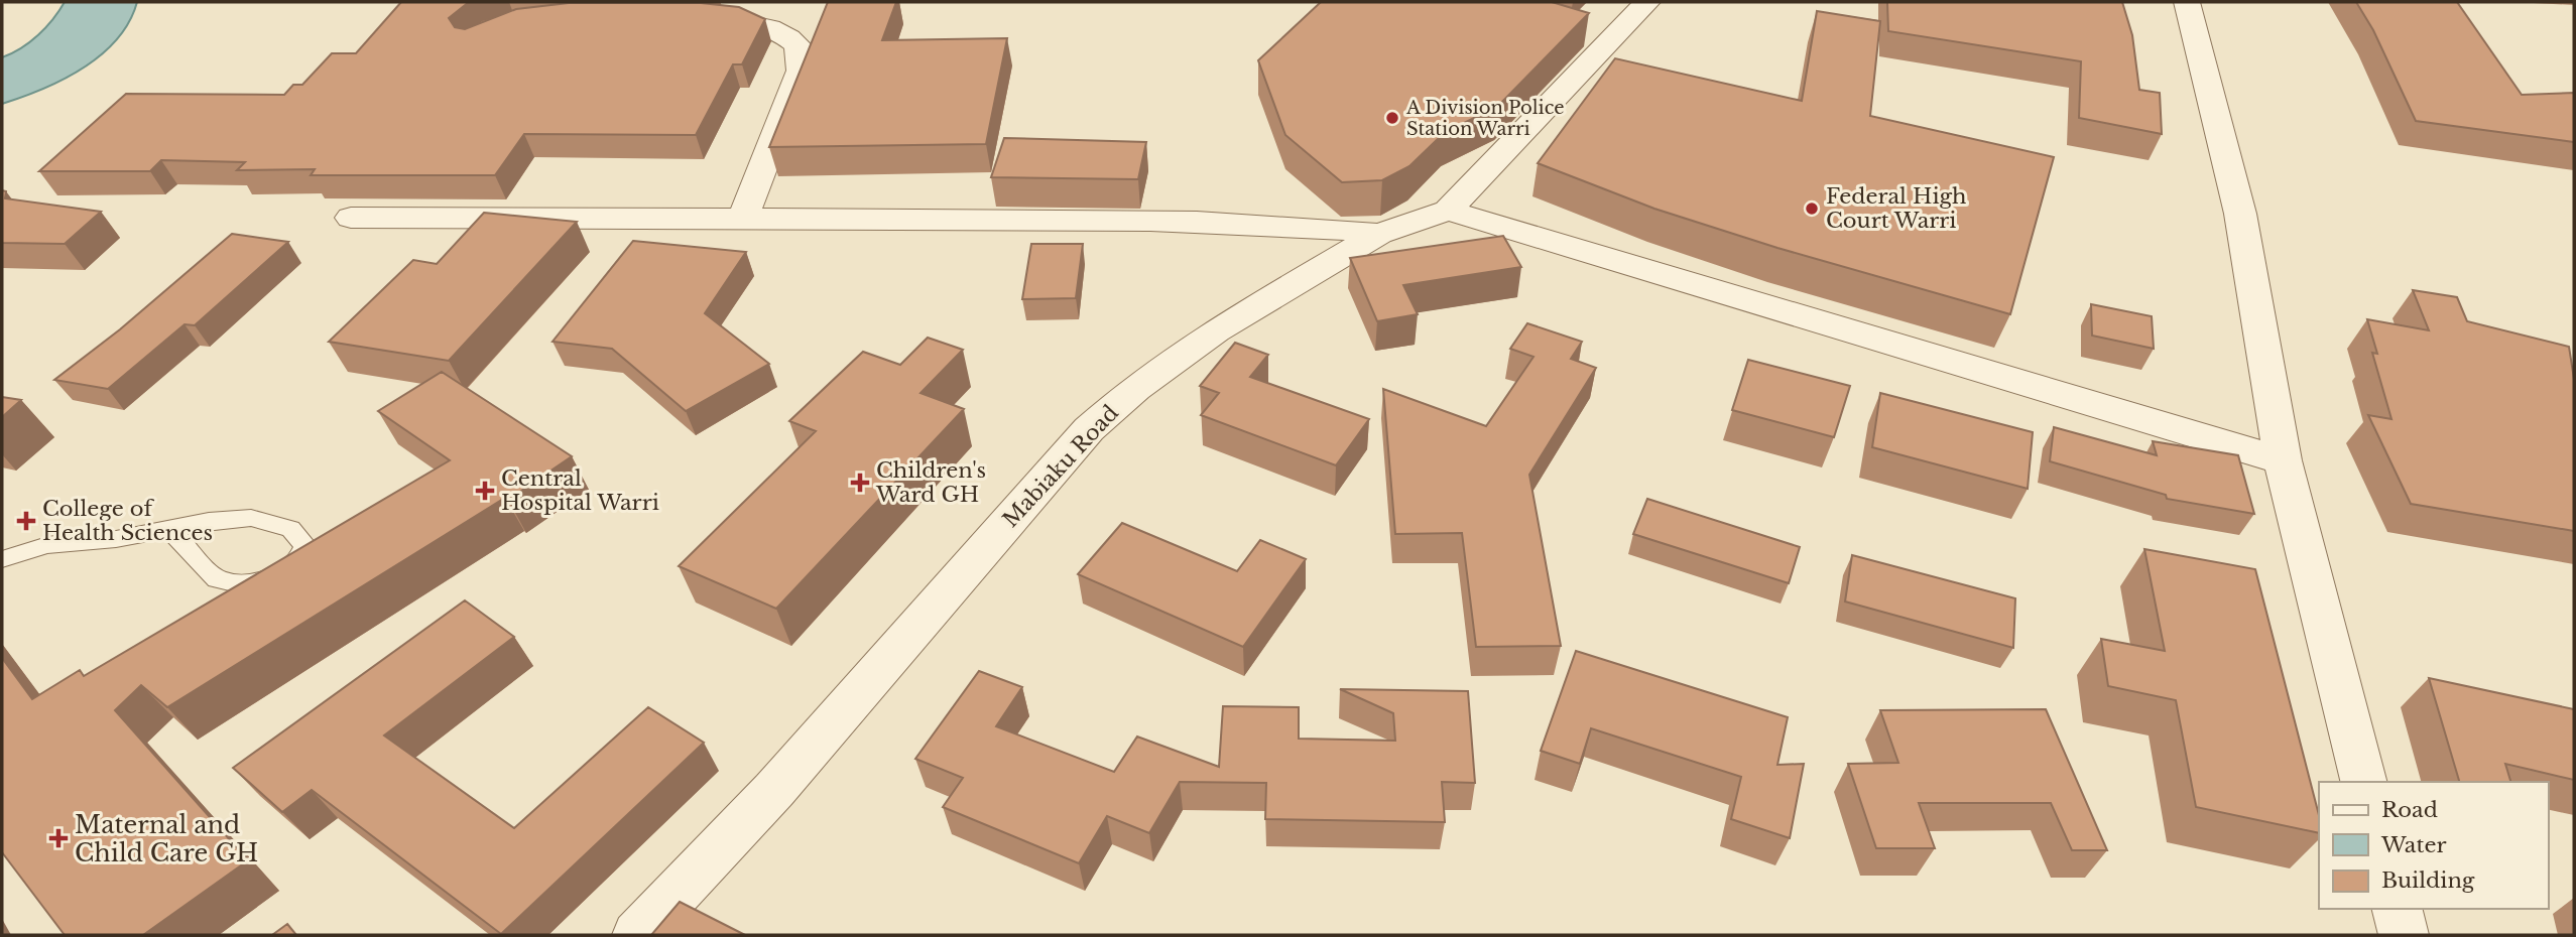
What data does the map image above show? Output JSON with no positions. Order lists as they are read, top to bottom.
{
  "streets": {
    "street": ["Mabiaku Road"]
  },
  "places": {
    "other": ["A Division Police Station Warri", "Federal High Court Warri"],
    "health": [
      "Children's Ward GH",
      "Central Hospital Warri",
      "College of Health Sciences",
      "Maternal and Child Care GH"
    ]
  },
  "legend": ["Road", "Water", "Building"]
}
